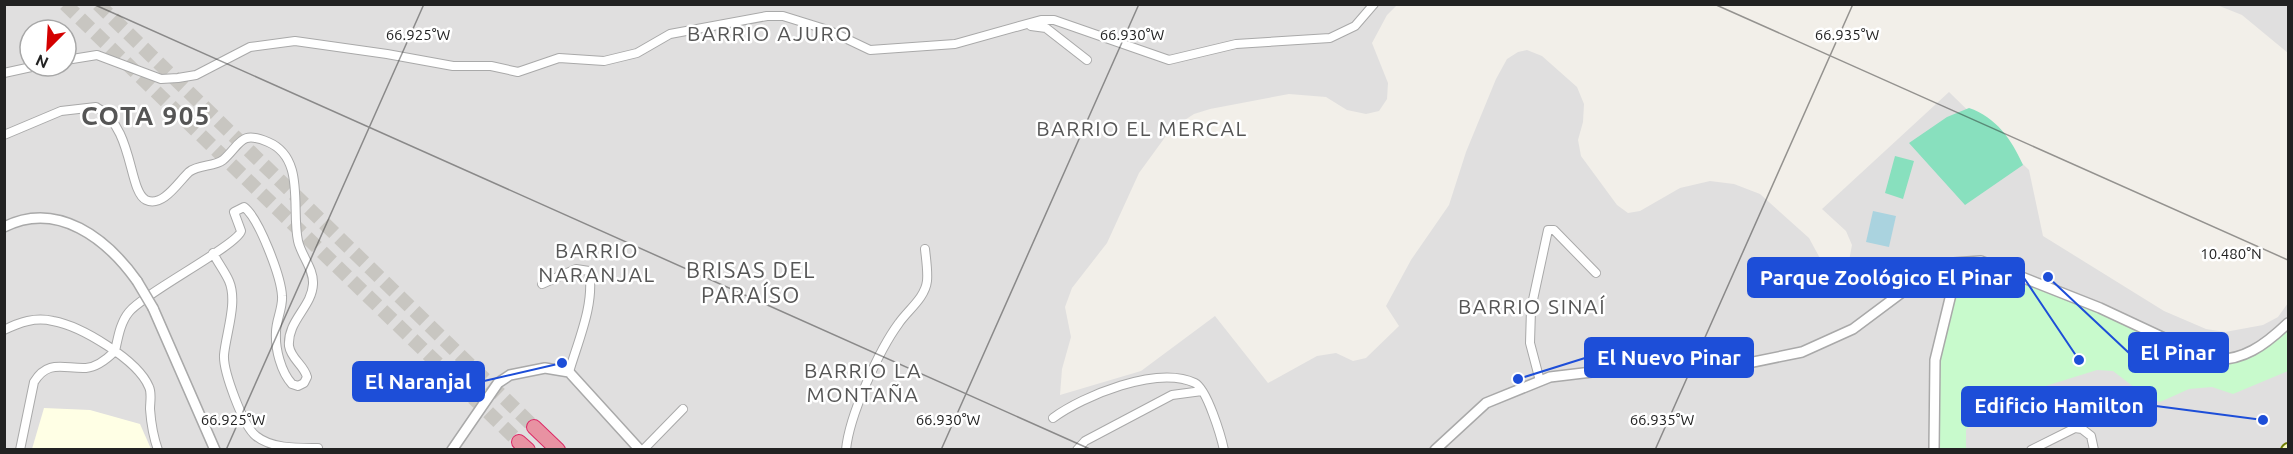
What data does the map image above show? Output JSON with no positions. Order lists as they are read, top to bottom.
{
  "districts": [
    "BARRIO AJURO",
    "COTA 905",
    "BARRIO EL MERCAL",
    "BARRIO NARANJAL",
    "BRISAS DEL PARAÍSO",
    "BARRIO SINAÍ",
    "BARRIO LA MONTAÑA"
  ],
  "places": [
    "El Pinar",
    "Parque Zoológico El Pinar",
    "El Naranjal",
    "El Nuevo Pinar",
    "Edificio Hamilton"
  ],
  "north": "bottom left",
  "coordinates": [
    "66.925°W",
    "66.930°W",
    "66.935°W",
    "10.480°N"
  ]
}
